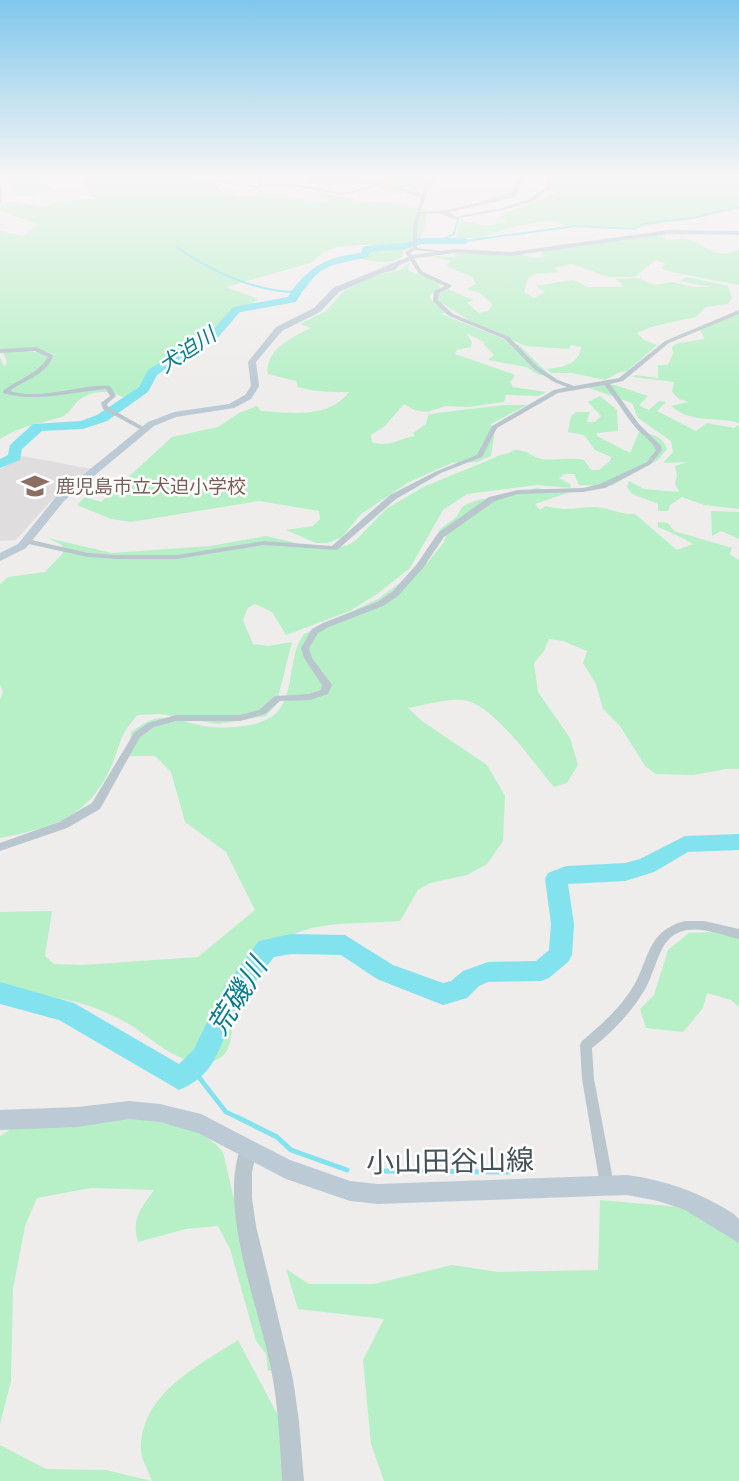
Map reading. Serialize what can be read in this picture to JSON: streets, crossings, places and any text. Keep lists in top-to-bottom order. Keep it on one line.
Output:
{"streets":{"main road":["小山田谷山線"]},"water":["犬迫川","荒磯川"],"places":{"school or university":["鹿児島市立犬迫小学校"]}}
